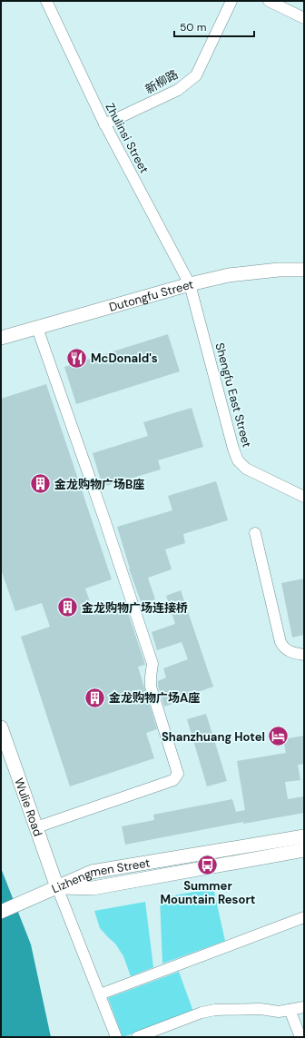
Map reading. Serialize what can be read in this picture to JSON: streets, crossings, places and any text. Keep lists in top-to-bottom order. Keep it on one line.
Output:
{"streets":{"main road":["Dutongfu Street","Wulie Road","Lizhengmen Street"],"street":["新柳路","Zhulinsi Street","Shengfu East Street"]},"crossings":[["新柳路","Zhulinsi Street"],["Zhulinsi Street","Dutongfu Street"],["Zhulinsi Street","Shengfu East Street"],["Dutongfu Street","Shengfu East Street"],["Wulie Road","Lizhengmen Street"]],"places":{"restaurant":["McDonald's"],"building":["金龙购物广场B座","金龙购物广场连接桥","金龙购物广场A座"],"hotel":["Shanzhuang Hotel"],"bus stop":["Summer Mountain Resort"]},"scale_bar":"50 m"}
